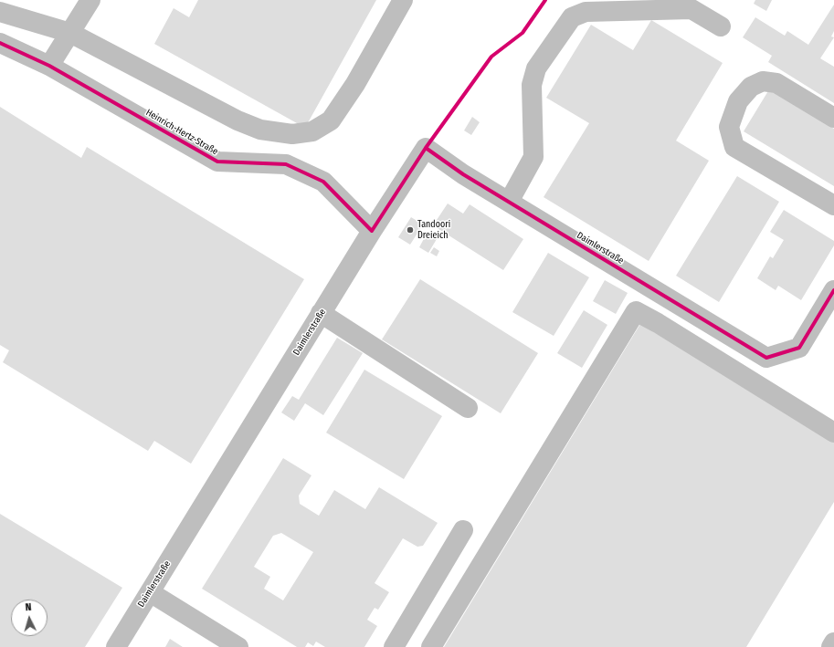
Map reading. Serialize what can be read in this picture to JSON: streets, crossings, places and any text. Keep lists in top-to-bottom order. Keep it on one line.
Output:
{"streets":{"street":["Heinrich-Hertz-Straße","Daimlerstraße"]},"crossings":[["Heinrich-Hertz-Straße","Daimlerstraße"]],"places":["Tandoori Dreieich"],"north":"top"}
